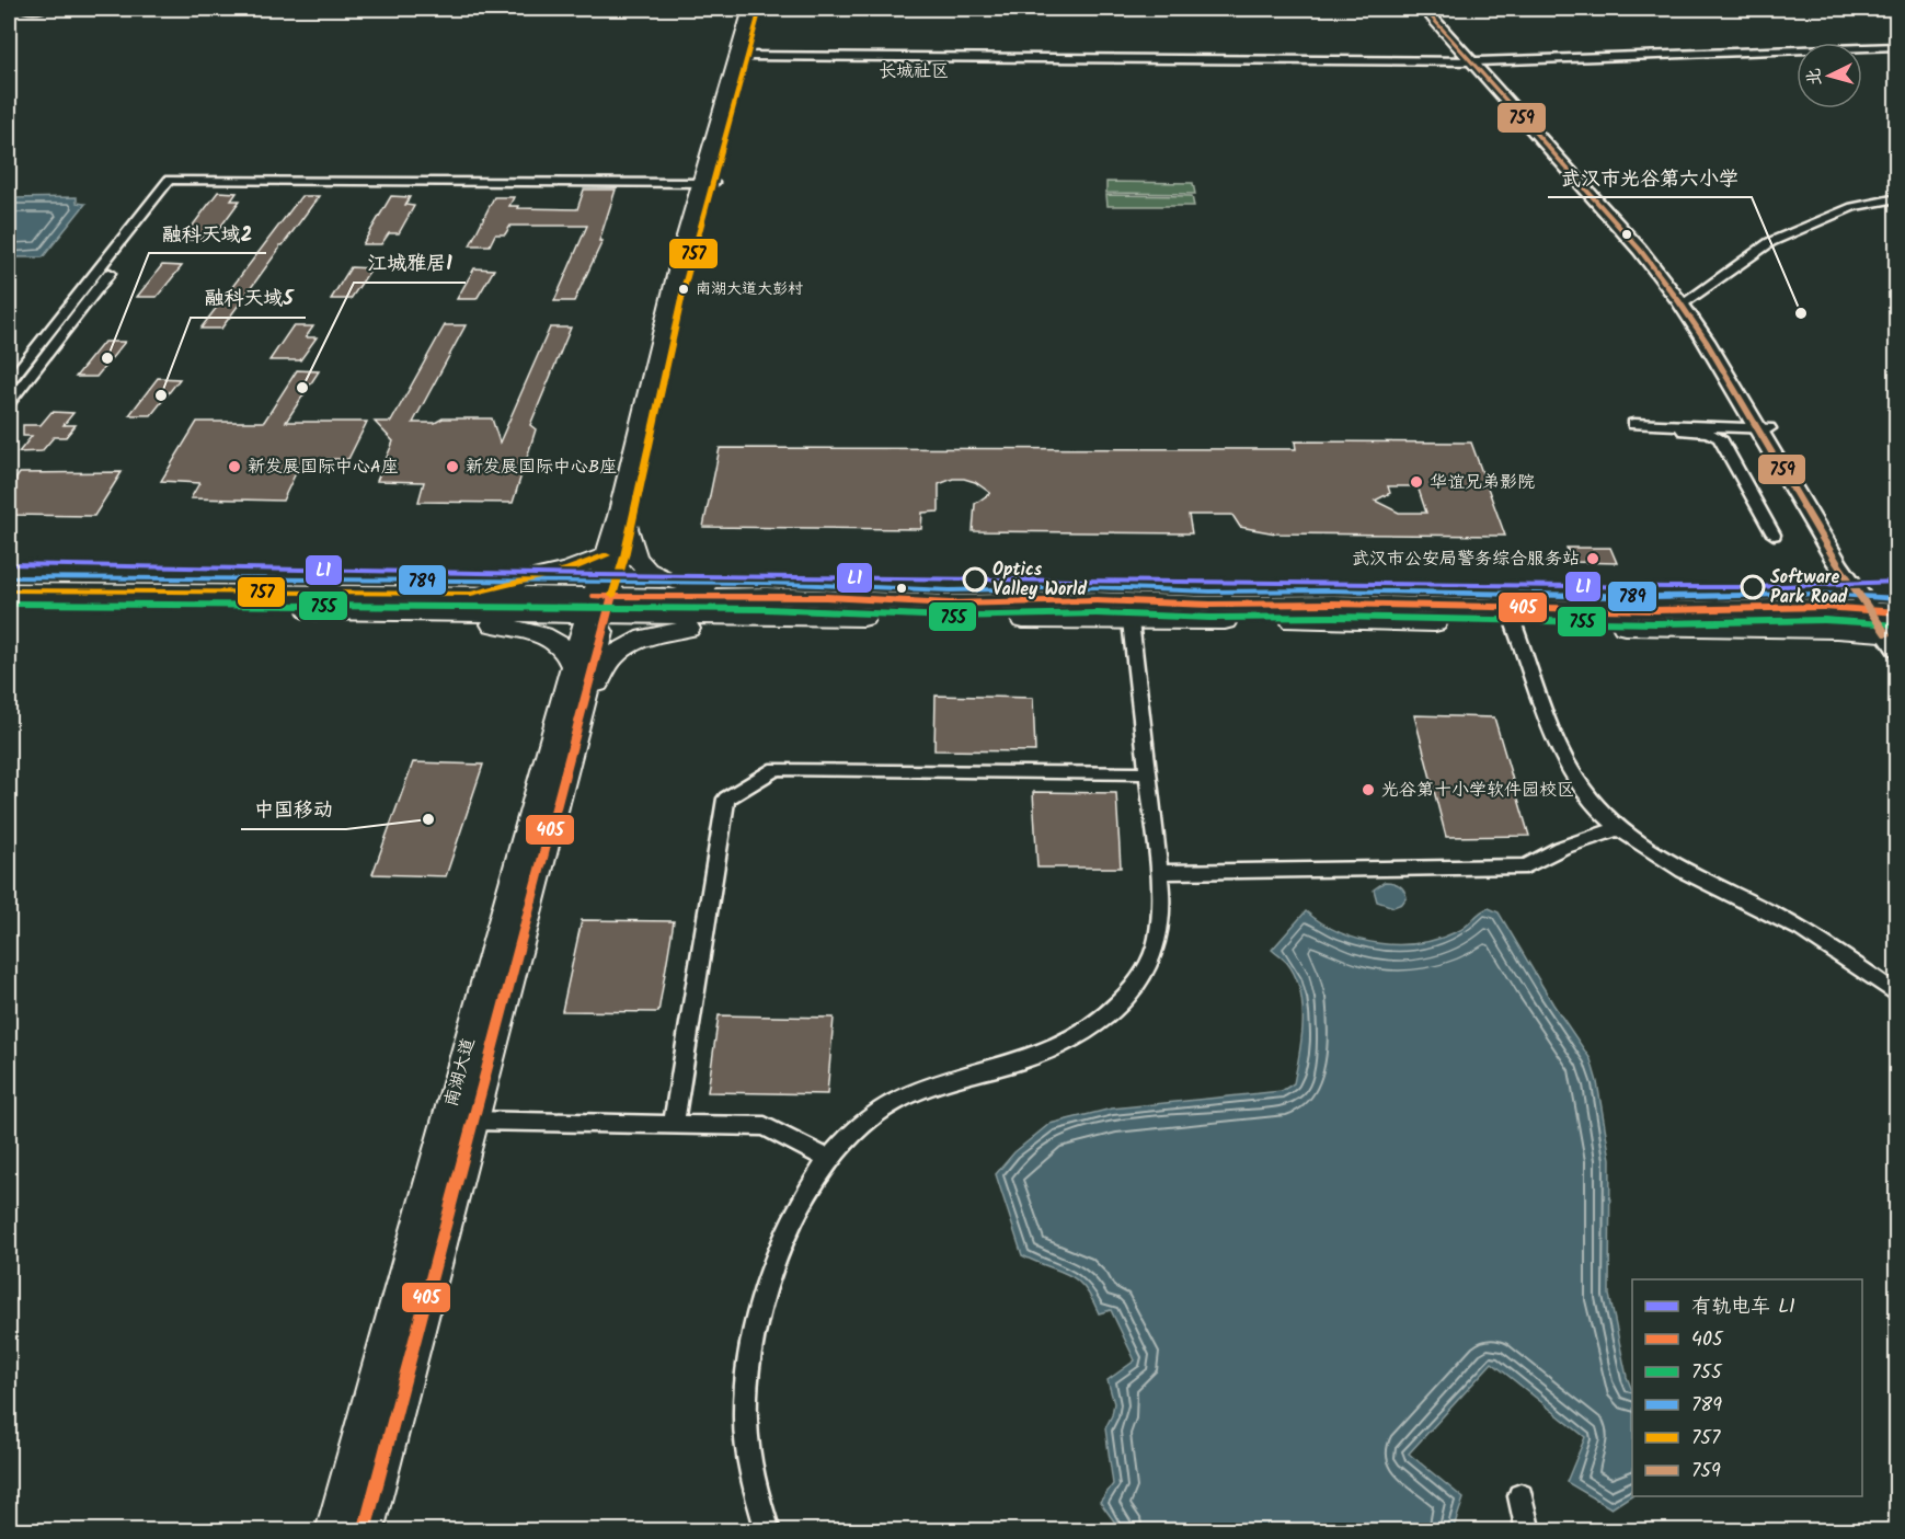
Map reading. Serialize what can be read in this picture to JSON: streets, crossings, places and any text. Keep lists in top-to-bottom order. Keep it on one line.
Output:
{"streets":{"main road":["南湖大道"]},"districts":["长城社区"],"places":["南湖大道大彭村","武汉市光谷第六小学","融科天域2","江城雅居1","融科天域5","新发展国际中心A座","新发展国际中心B座","华谊兄弟影院","武汉市公安局警务综合服务站","Optics Valley World","Software Park Road","光谷第十小学软件园校区","中国移动"],"lines":["transit line 757","transit line 759","tram line L1","transit line 789","transit line 405","transit line 755"],"legend":["有轨电车 L1","405","755","789","757","759"],"north":"left"}
